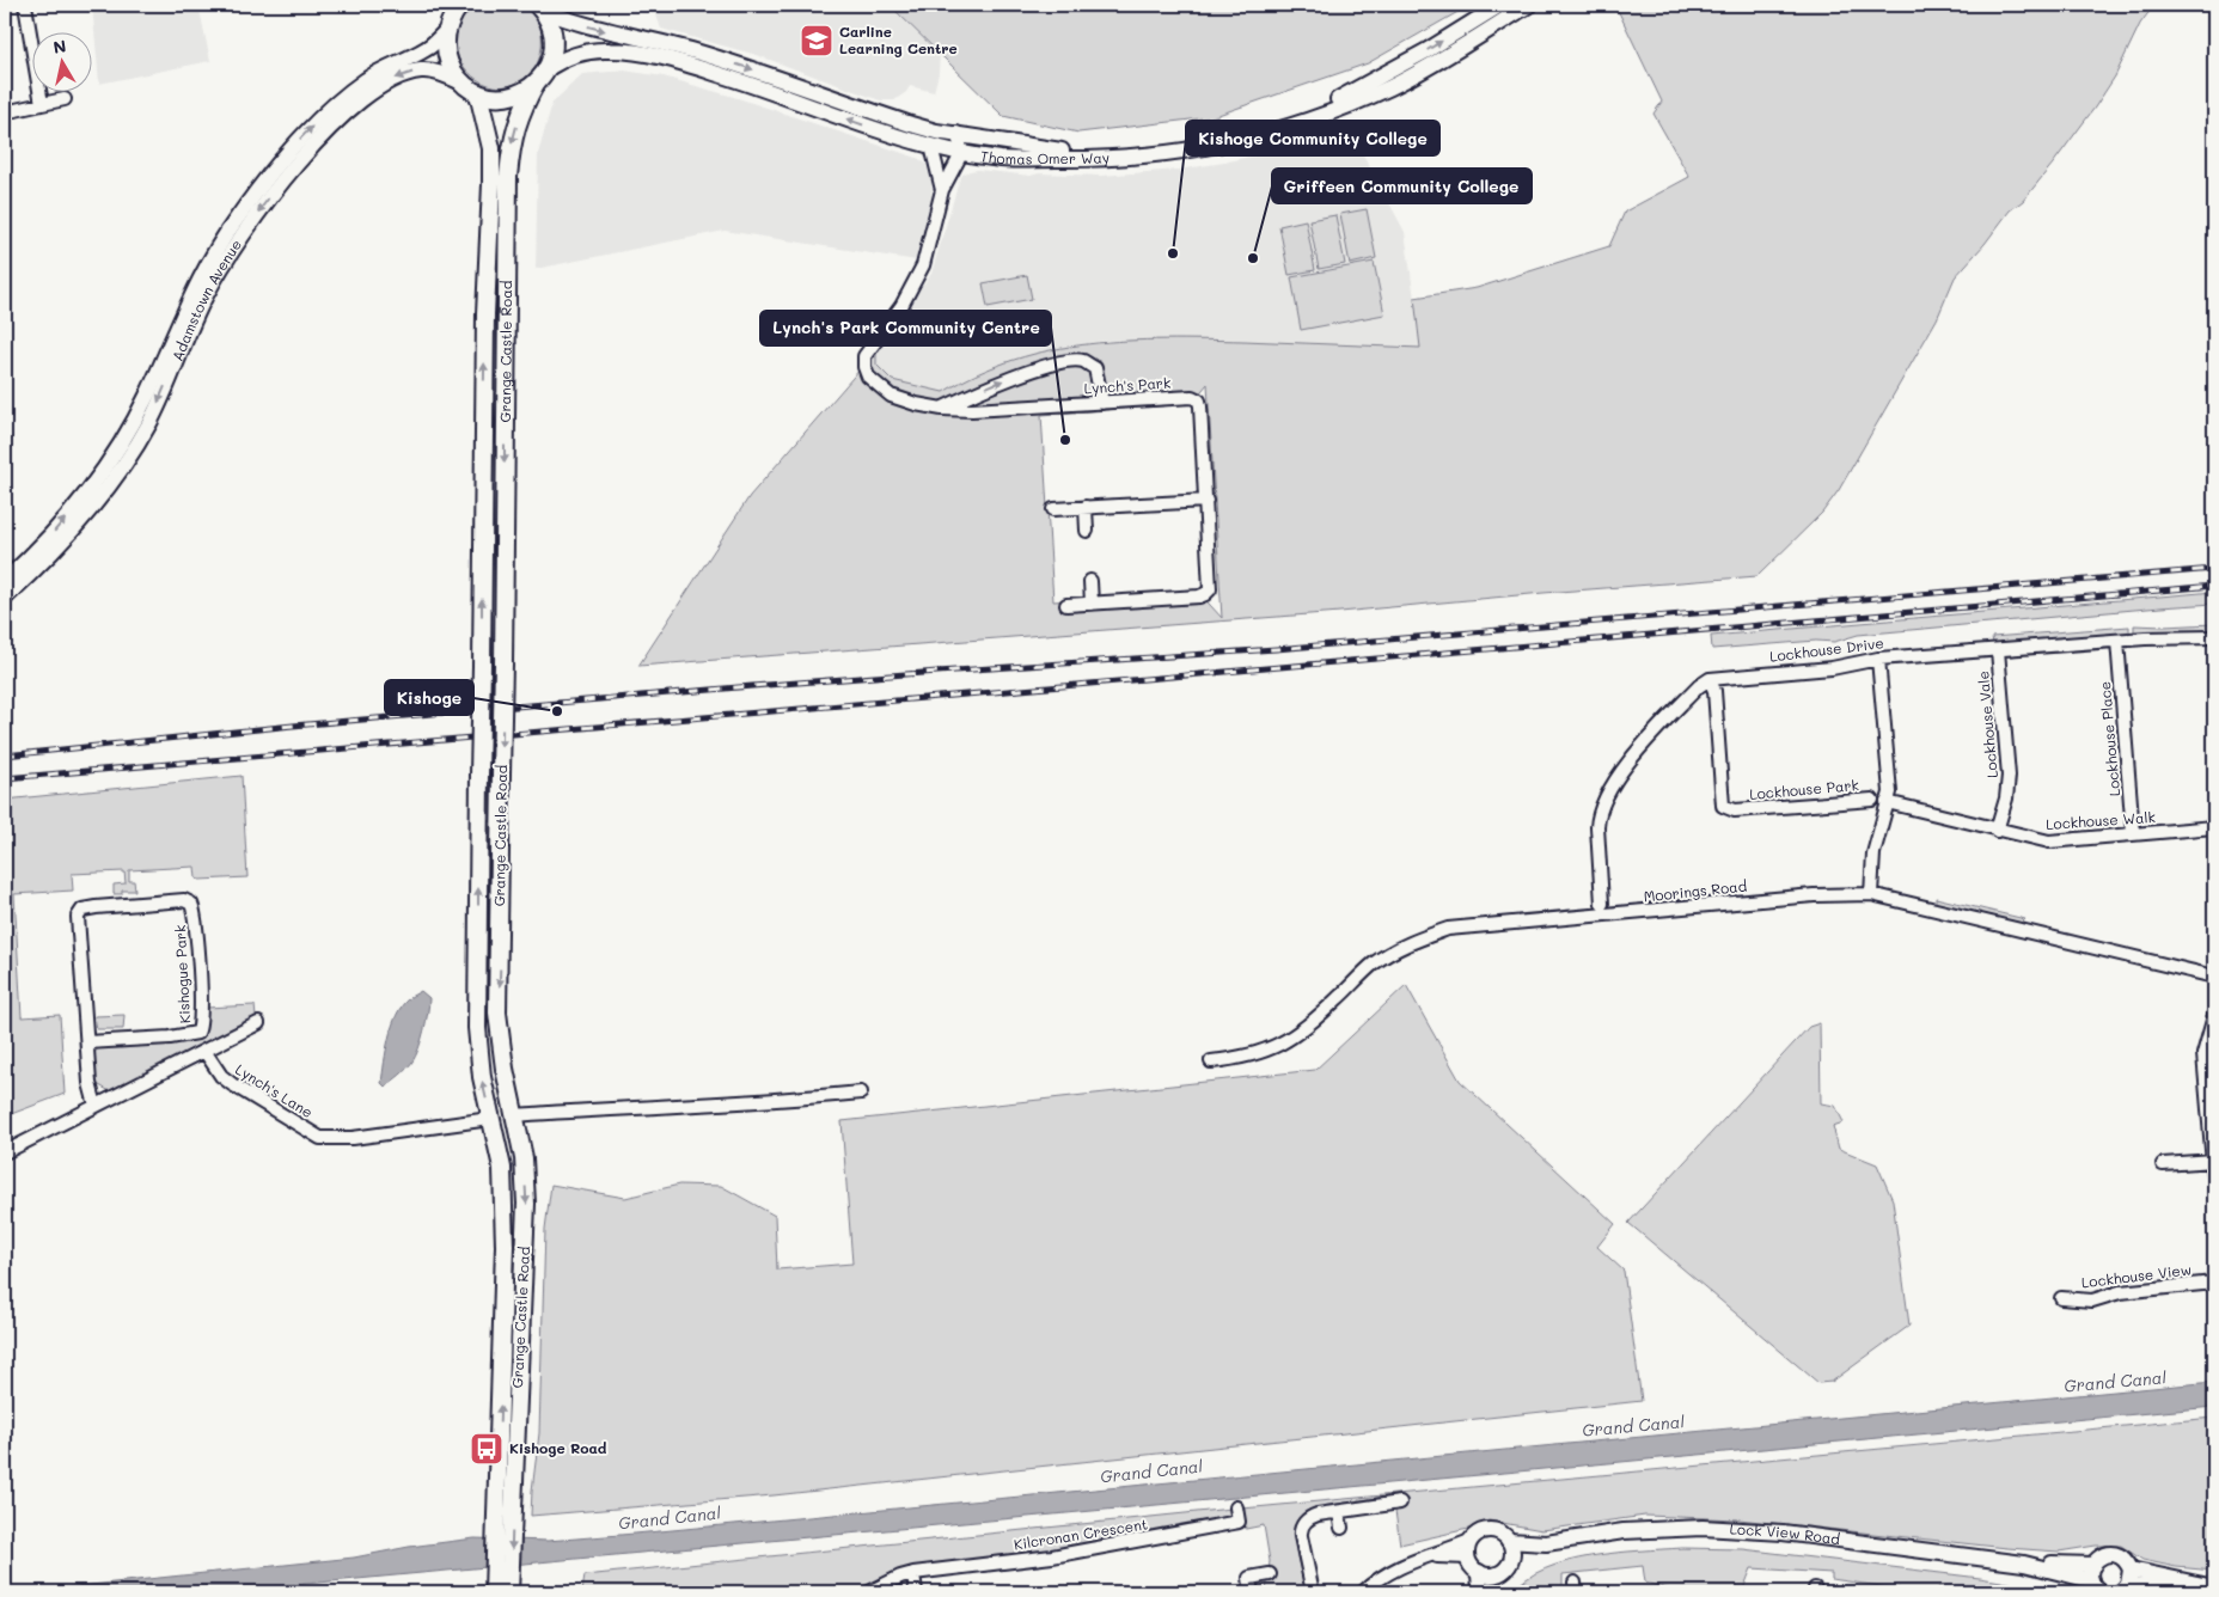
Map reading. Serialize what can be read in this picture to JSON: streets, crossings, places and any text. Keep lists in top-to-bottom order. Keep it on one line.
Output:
{"streets":{"main road":["Grange Castle Road"],"street":["Thomas Omer Way","Adamstown Avenue","Lynch's Park","Lockhouse Drive","Lockhouse Vale","Lockhouse Place","Lockhouse Park","Lockhouse Walk","Moorings Road","Kishogue Park","Lynch's Lane","Lockhouse View","Kilcronan Crescent","Lock View Road"]},"crossings":[["Thomas Omer Way","Grange Castle Road"],["Grange Castle Road","Lynch's Lane"],["Lockhouse Drive","Lockhouse Vale"],["Lockhouse Drive","Lockhouse Place"],["Lockhouse Drive","Lockhouse Park"],["Lockhouse Vale","Lockhouse Walk"],["Lockhouse Place","Lockhouse Walk"]],"water":["Grand Canal"],"places":{"school or university":["Carline Learning Centre"],"other":["Kishoge Community College","Griffeen Community College","Lynch's Park Community Centre","Kishoge"],"bus stop":["Kishoge Road"]},"north":"top"}
